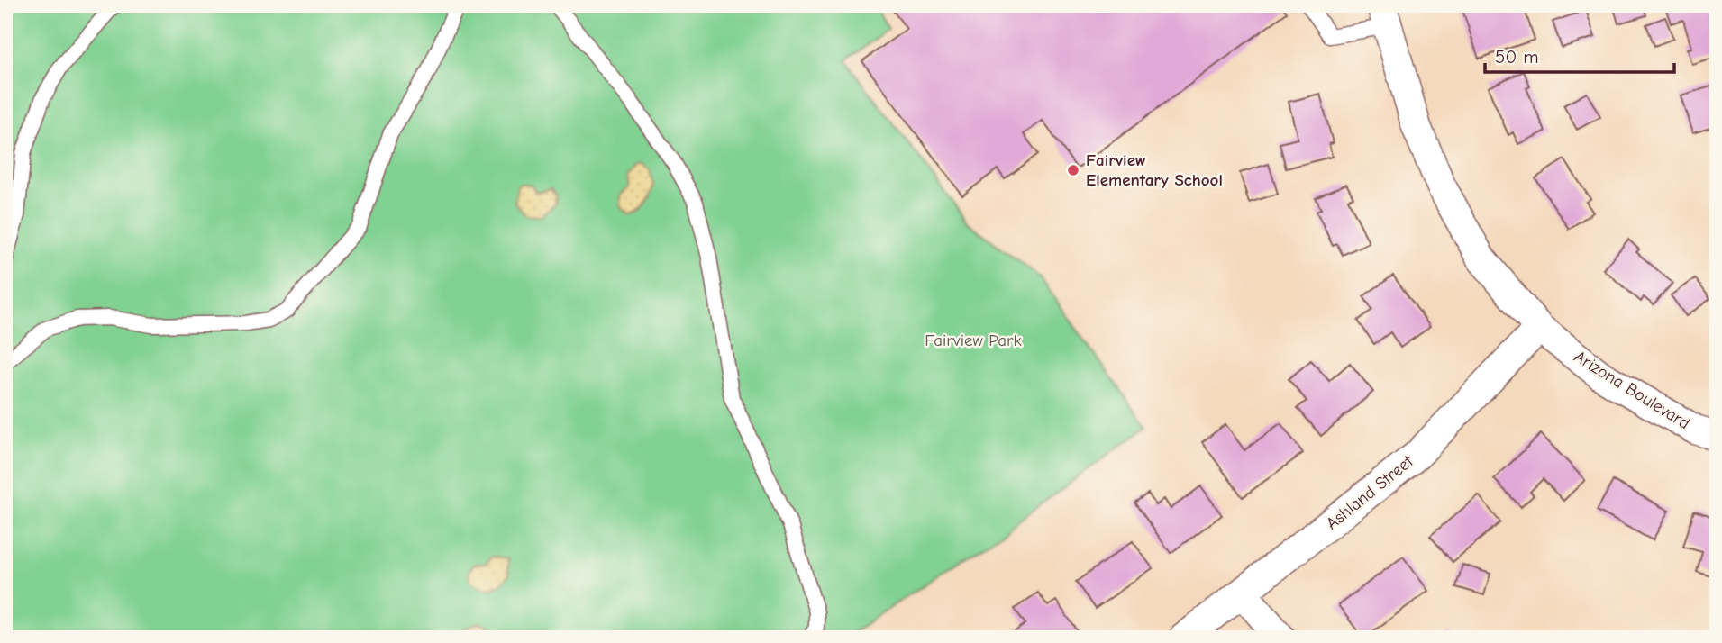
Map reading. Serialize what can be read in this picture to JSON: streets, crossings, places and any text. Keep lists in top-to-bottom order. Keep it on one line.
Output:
{"streets":{"street":["Arizona Boulevard","Ashland Street"]},"crossings":[["Arizona Boulevard","Ashland Street"]],"parks":["Fairview Park"],"places":["Fairview Elementary School"],"scale_bar":"50 m"}
